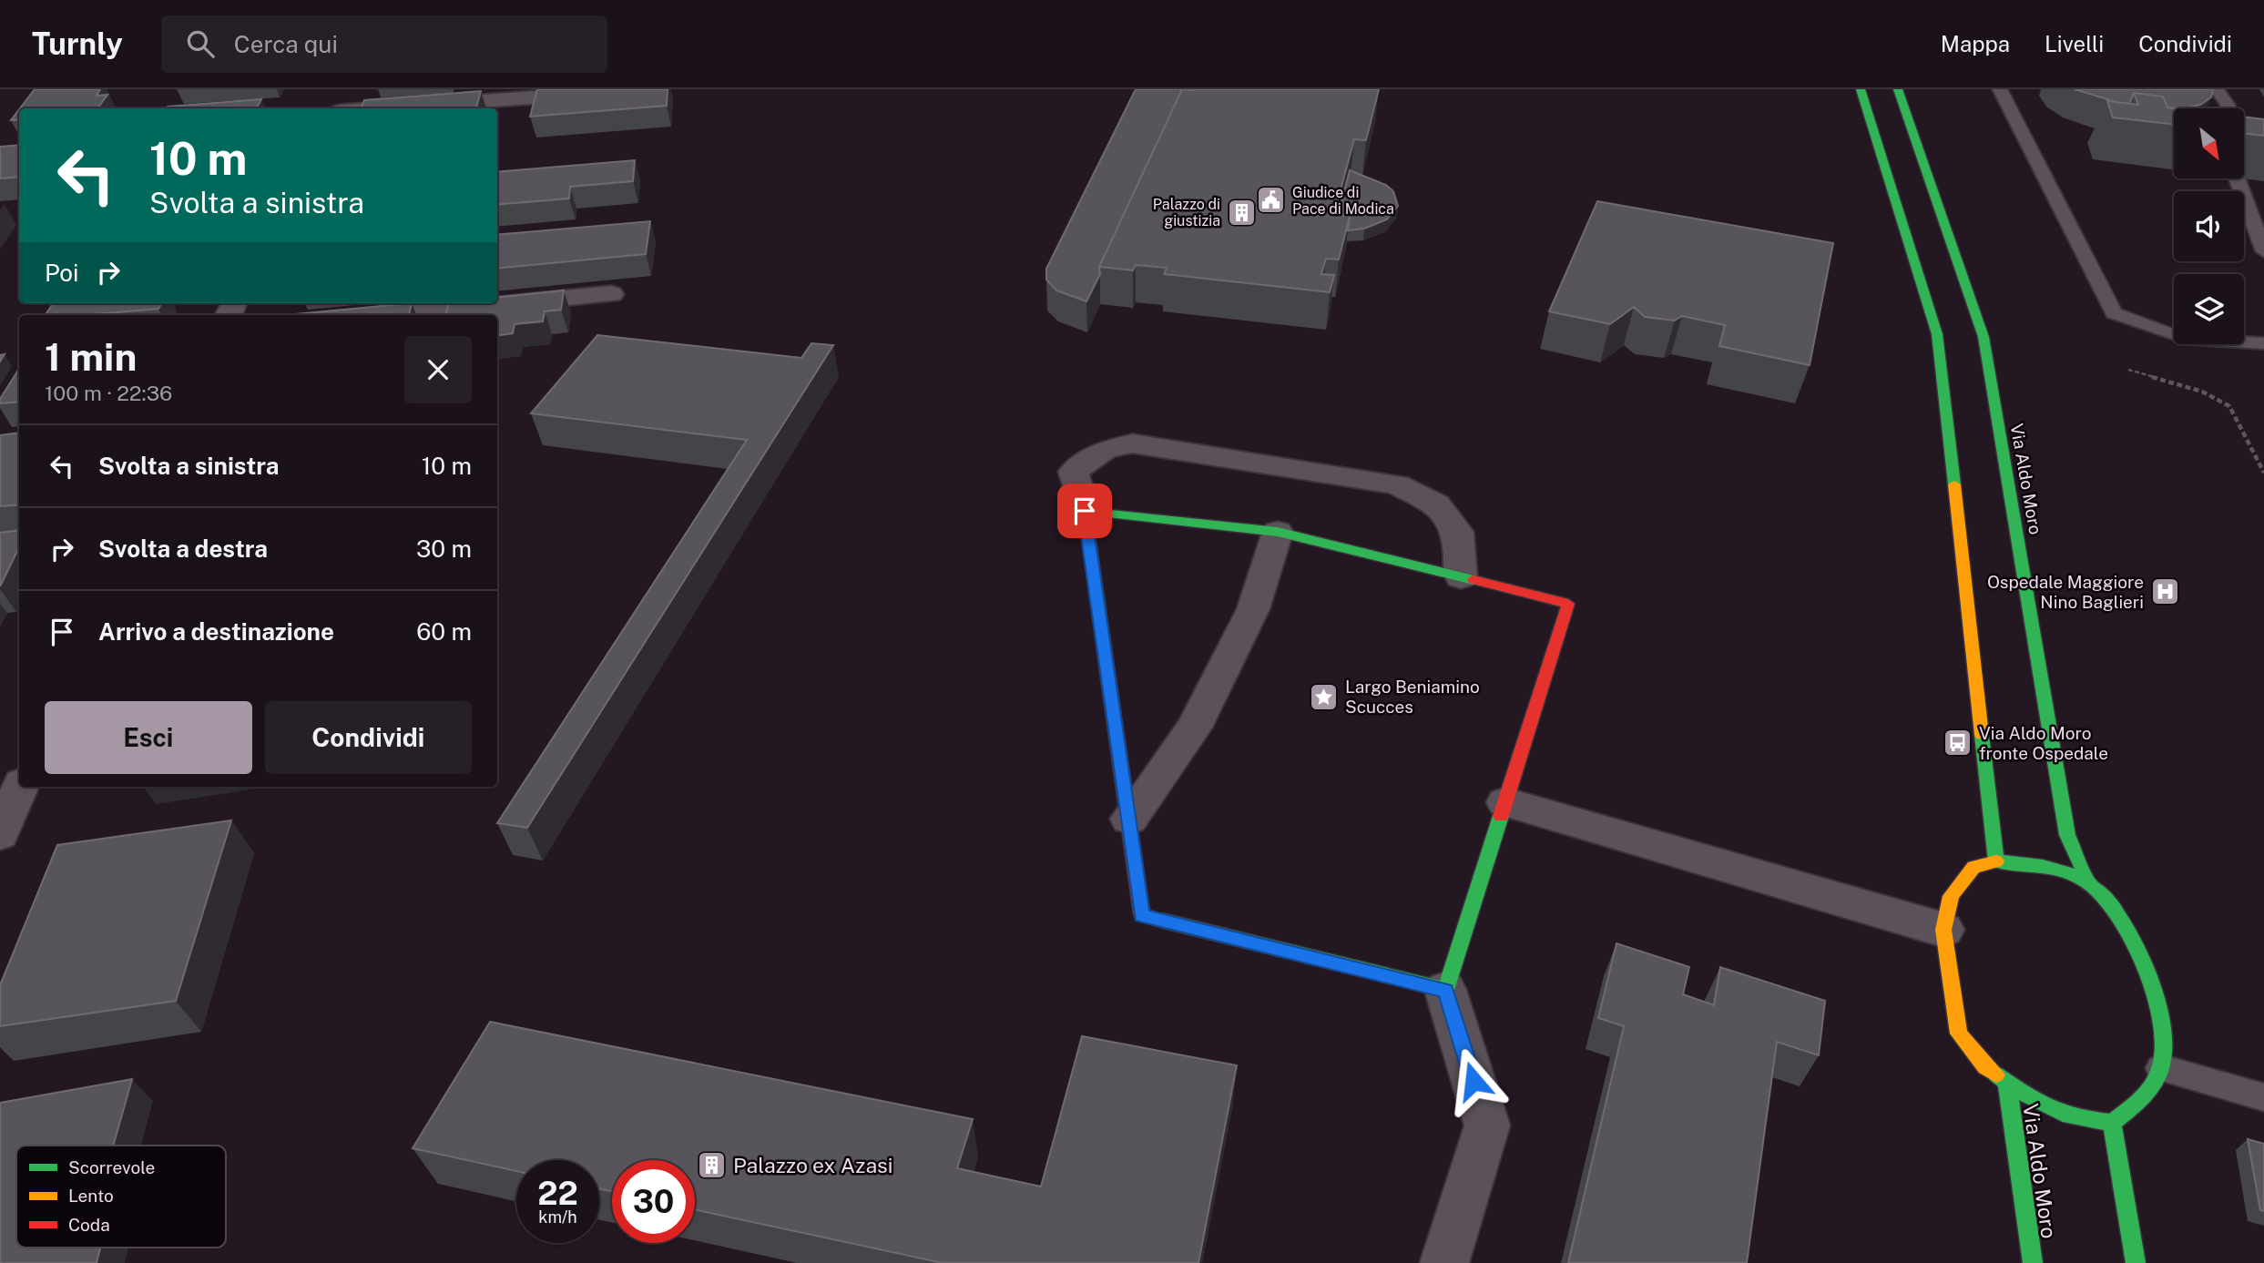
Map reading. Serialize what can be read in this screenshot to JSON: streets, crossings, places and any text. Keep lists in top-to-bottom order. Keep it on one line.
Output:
{"streets":{"street":["Via Aldo Moro"]},"places":{"public building":["Giudice di Pace di Modica"],"building":["Palazzo di giustizia","Palazzo ex Azasi"],"hospital":["Ospedale Maggiore Nino Baglieri"],"place":["Largo Beniamino Scucces"],"bus stop":["Via Aldo Moro fronte Ospedale"]},"legend":["Scorrevole","Lento","Coda"],"north":"bottom right","page":{"header":"Turnly","search":"Cerca qui","nav":["Mappa","Livelli","Condividi"],"turn":["10 m","Svolta a sinistra"],"then":"Poi","heading":["1 min","100 m · 22:36"],"list":[{"name":"Svolta a sinistra","value":"10 m"},{"name":"Svolta a destra","value":"30 m"},{"name":"Arrivo a destinazione","value":"60 m"}],"buttons":["Esci","Condividi"],"speed":"22 km/h","limit":"30"}}
